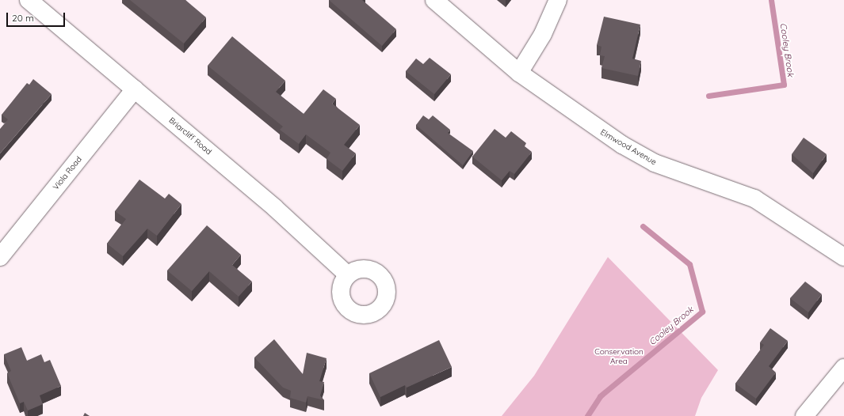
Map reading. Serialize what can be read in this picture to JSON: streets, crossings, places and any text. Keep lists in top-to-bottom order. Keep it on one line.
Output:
{"streets":{"street":["Briarcliff Road","Elmwood Avenue","Viola Road"]},"crossings":[["Briarcliff Road","Viola Road"]],"water":["Cooley Brook"],"parks":["Conservation Area"],"scale_bar":"20 m"}
